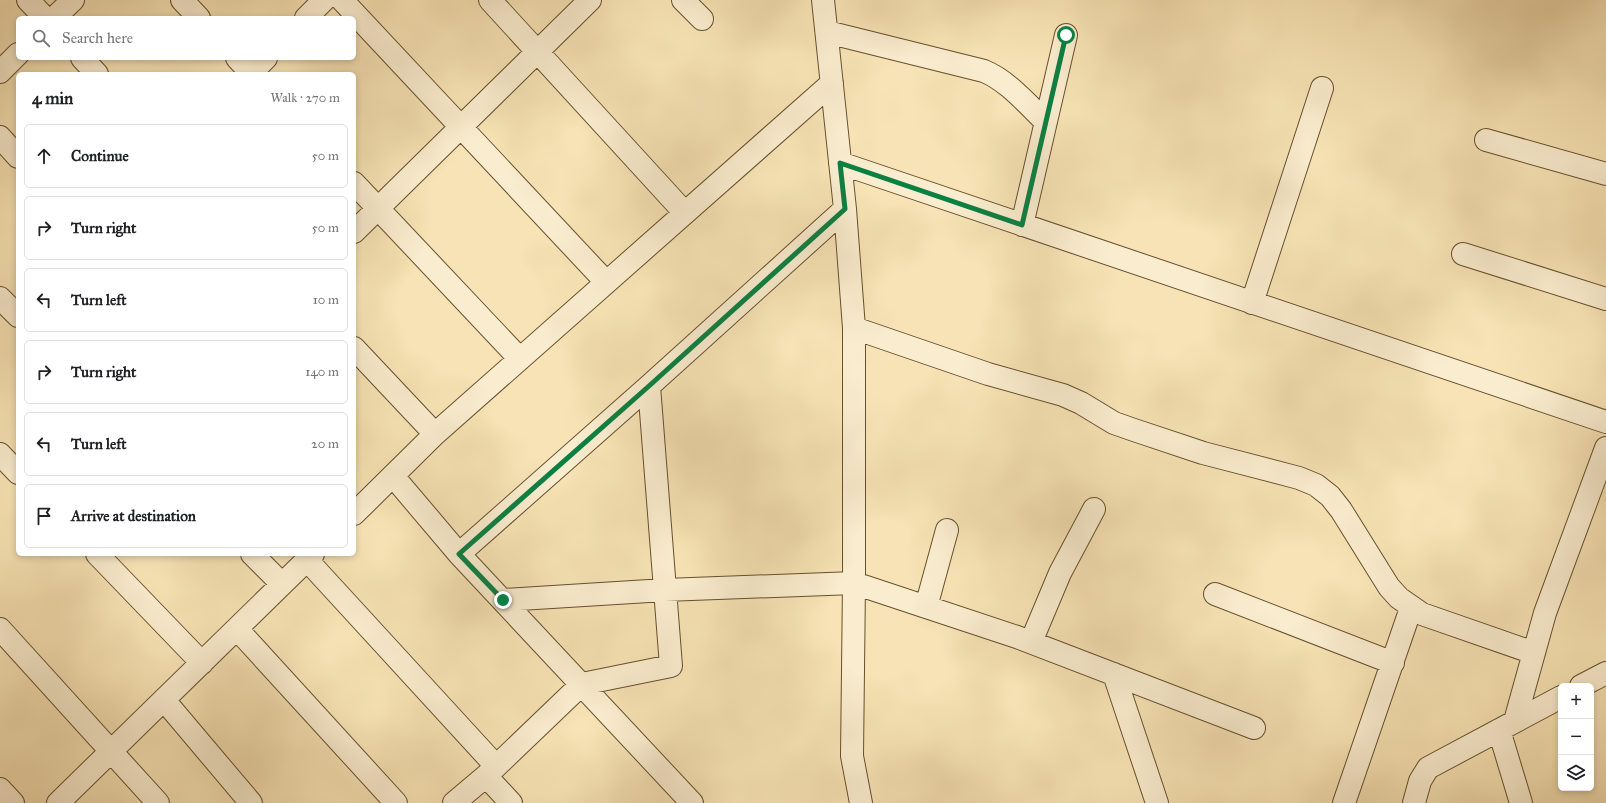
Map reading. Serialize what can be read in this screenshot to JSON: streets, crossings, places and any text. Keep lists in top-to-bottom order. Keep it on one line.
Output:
{"page":{"search":"Search here","heading":["4 min","Walk · 270 m"],"list":[["Continue","50 m"],["Turn right","50 m"],["Turn left","10 m"],["Turn right","140 m"],["Turn left","20 m"],"Arrive at destination"],"map_buttons":["+","−"]}}
